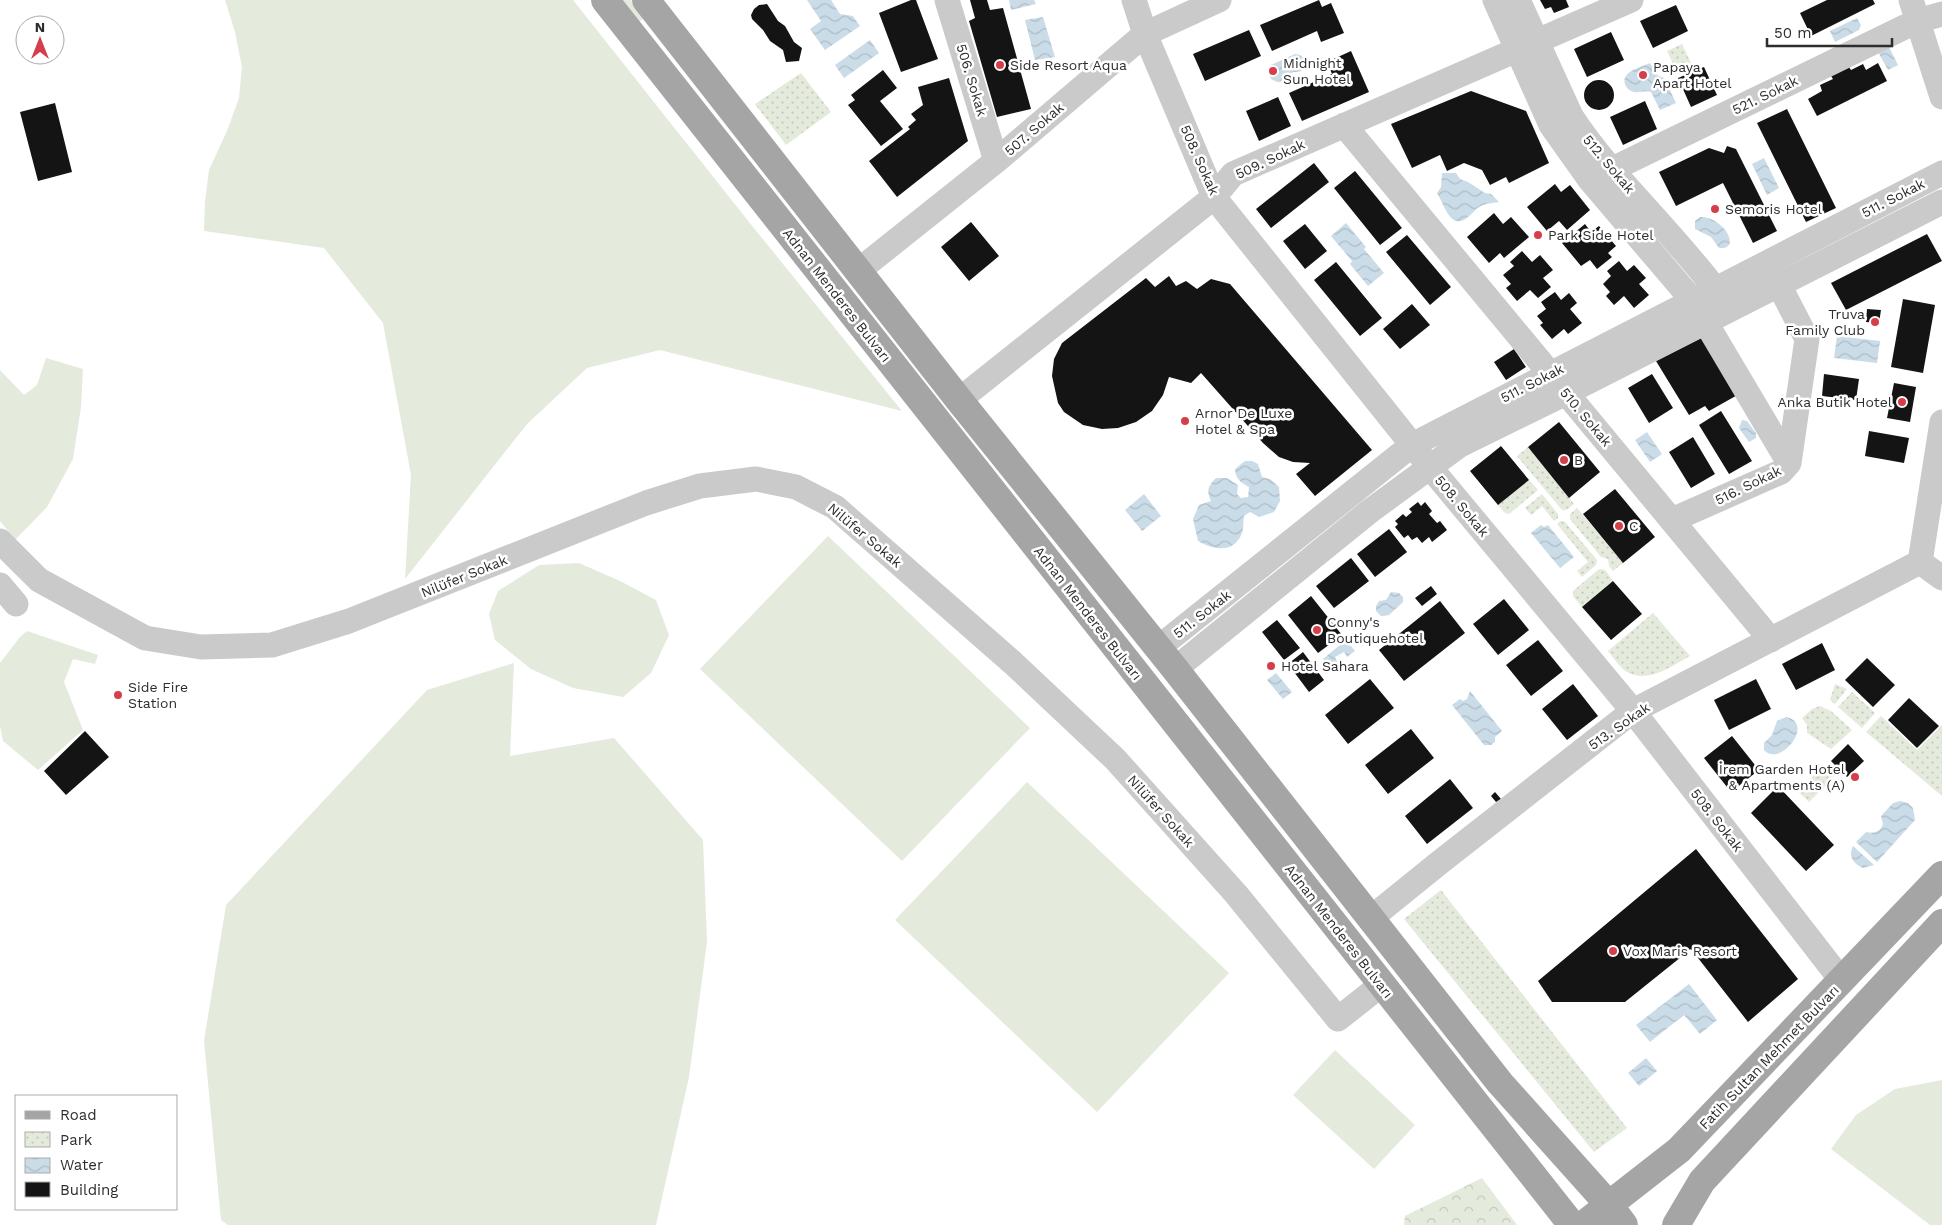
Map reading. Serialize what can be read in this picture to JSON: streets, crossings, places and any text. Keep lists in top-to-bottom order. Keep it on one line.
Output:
{"streets":{"main road":["Adnan Menderes Bulvarı","Fatih Sultan Mehmet Bulvarı"],"street":["506. Sokak","521. Sokak","507. Sokak","509. Sokak","508. Sokak","512. Sokak","511. Sokak","510. Sokak","516. Sokak","Nilüfer Sokak","513. Sokak"]},"crossings":[["506. Sokak","507. Sokak"],["521. Sokak","512. Sokak"],["507. Sokak","508. Sokak"],["509. Sokak","508. Sokak"],["509. Sokak","512. Sokak"],["509. Sokak","510. Sokak"],["508. Sokak","511. Sokak"],["508. Sokak","513. Sokak"],["508. Sokak","Fatih Sultan Mehmet Bulvarı"],["512. Sokak","511. Sokak"],["512. Sokak","516. Sokak"],["511. Sokak","510. Sokak"],["511. Sokak","516. Sokak"],["Adnan Menderes Bulvarı","Nilüfer Sokak"],["510. Sokak","516. Sokak"],["510. Sokak","513. Sokak"]],"places":["Side Resort Aqua","Midnight Sun Hotel","Papaya Apart Hotel","Semoris Hotel","Park Side Hotel","Truva Family Club","Anka Butik Hotel","Arnor De Luxe Hotel & Spa","B","C","Conny's Boutiquehotel","Hotel Sahara","Side Fire Station","İrem Garden Hotel & Apartments (A)","Vox Maris Resort"],"legend":["Road","Park","Water","Building"],"scale_bar":"50 m","north":"top"}
